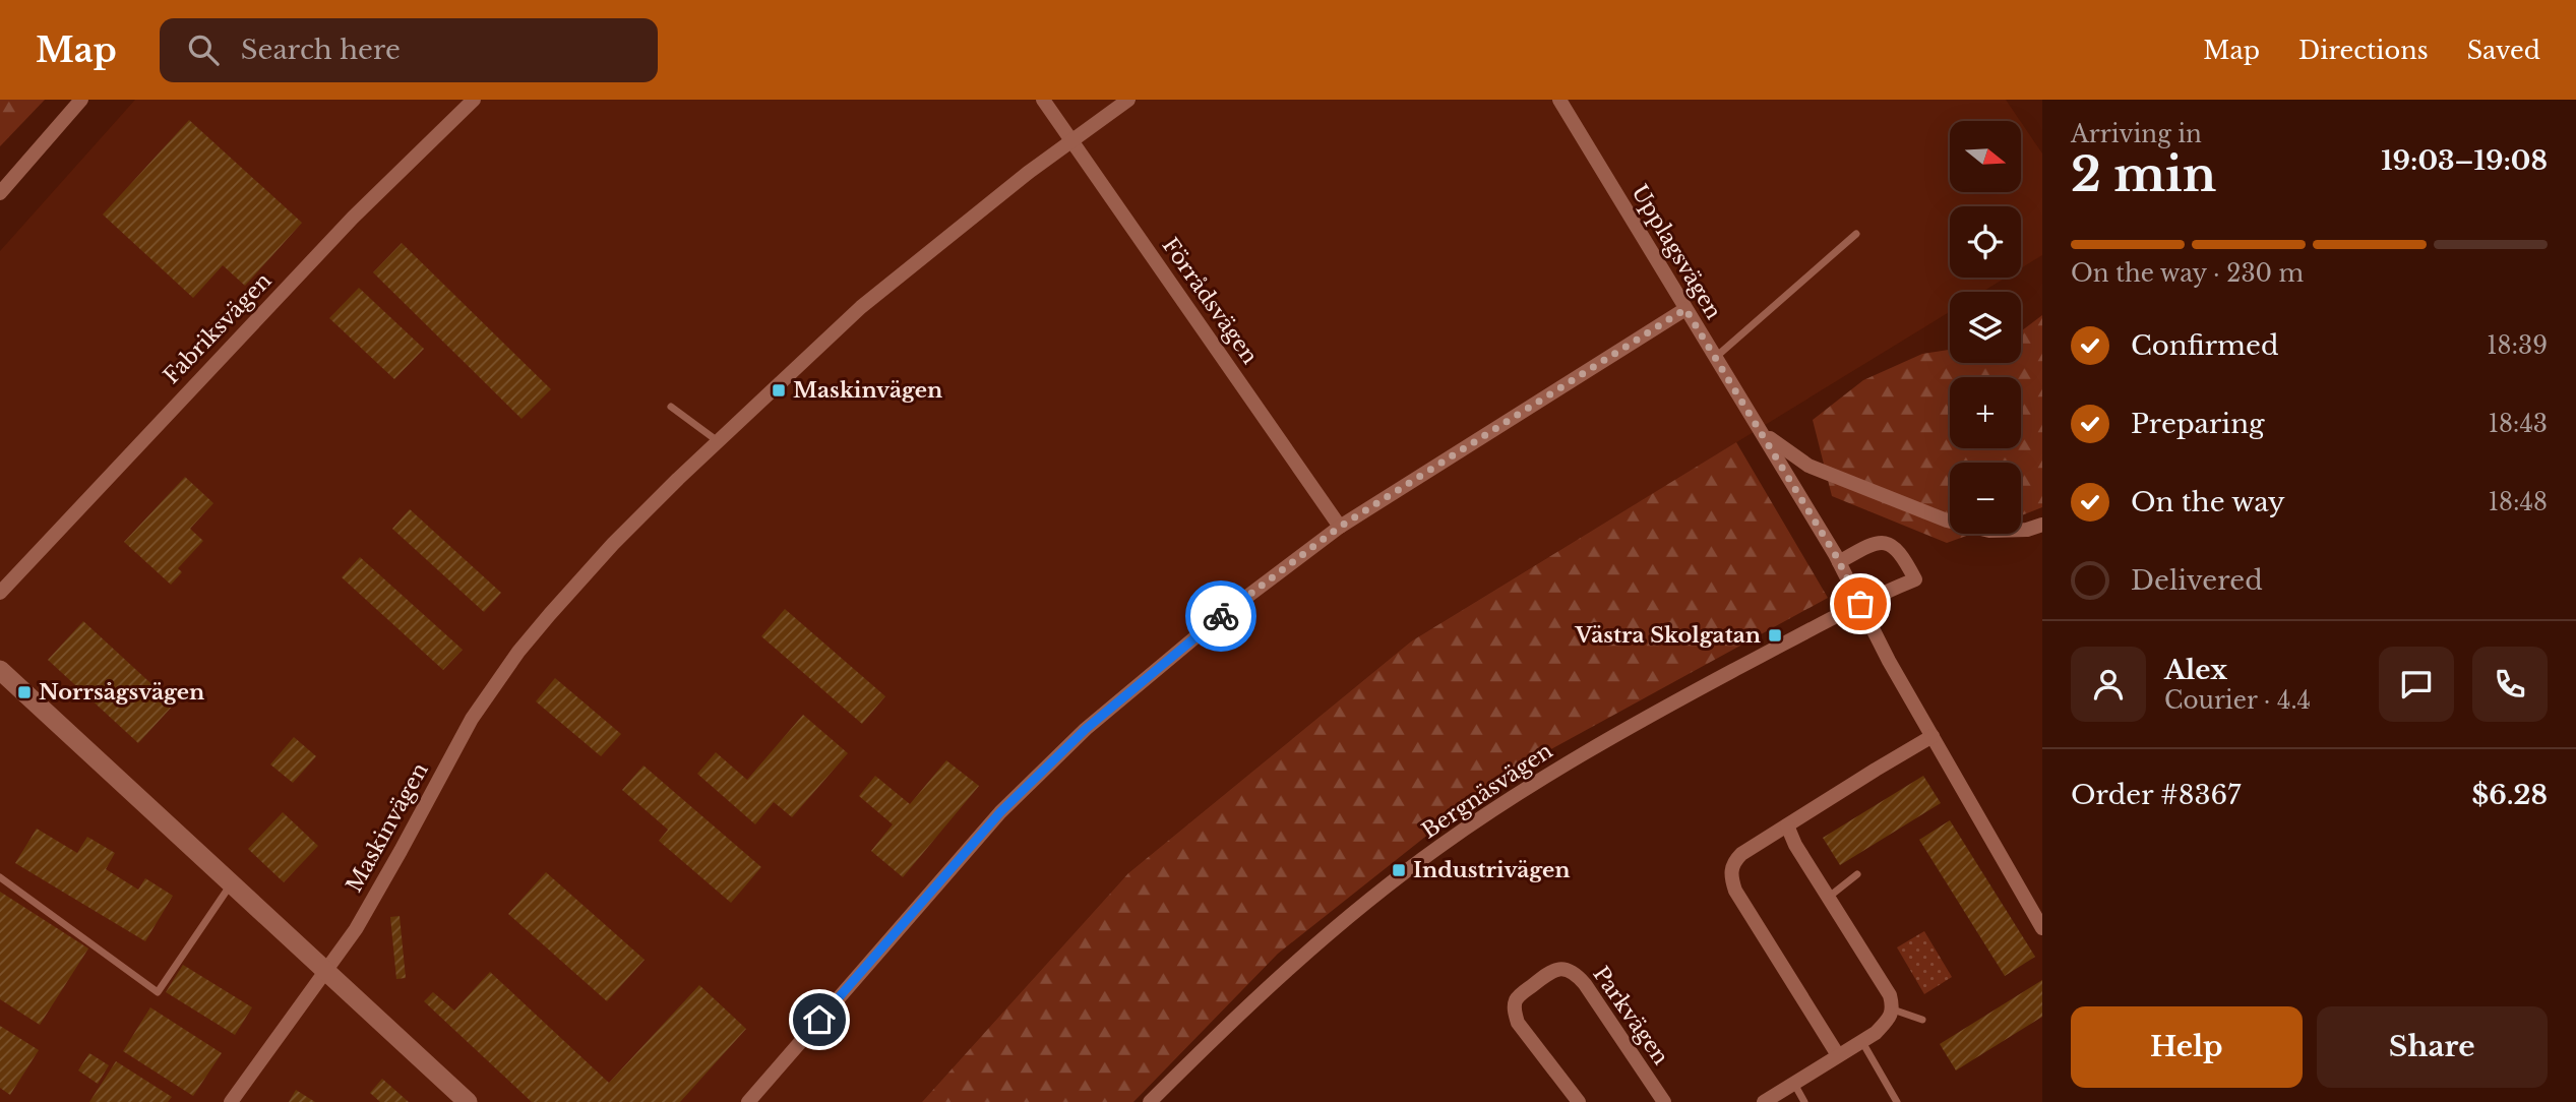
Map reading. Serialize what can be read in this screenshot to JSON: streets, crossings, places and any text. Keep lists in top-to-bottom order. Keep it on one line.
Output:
{"streets":{"street":["Upplagsvägen","Förrådsvägen","Fabriksvägen","Bergnäsvägen","Maskinvägen","Parkvägen"]},"crossings":[["Upplagsvägen","Bergnäsvägen"],["Förrådsvägen","Maskinvägen"]],"places":{"transit":["Maskinvägen","Västra Skolgatan","Norrsågsvägen","Industrivägen"]},"north":"right","page":{"header":"Map","search":"Search here","nav":["Map","Directions","Saved"],"heading":["2 min","Arriving in","19:03–19:08"],"panel":["Alex","Courier · 4.4","Order #8367","$6.28"],"map_buttons":["+","−"],"bar":"On the way · 230 m","list":[["Confirmed","18:39"],["Preparing","18:43"],["On the way","18:48"],"Delivered"],"buttons":["Help","Share"]}}
